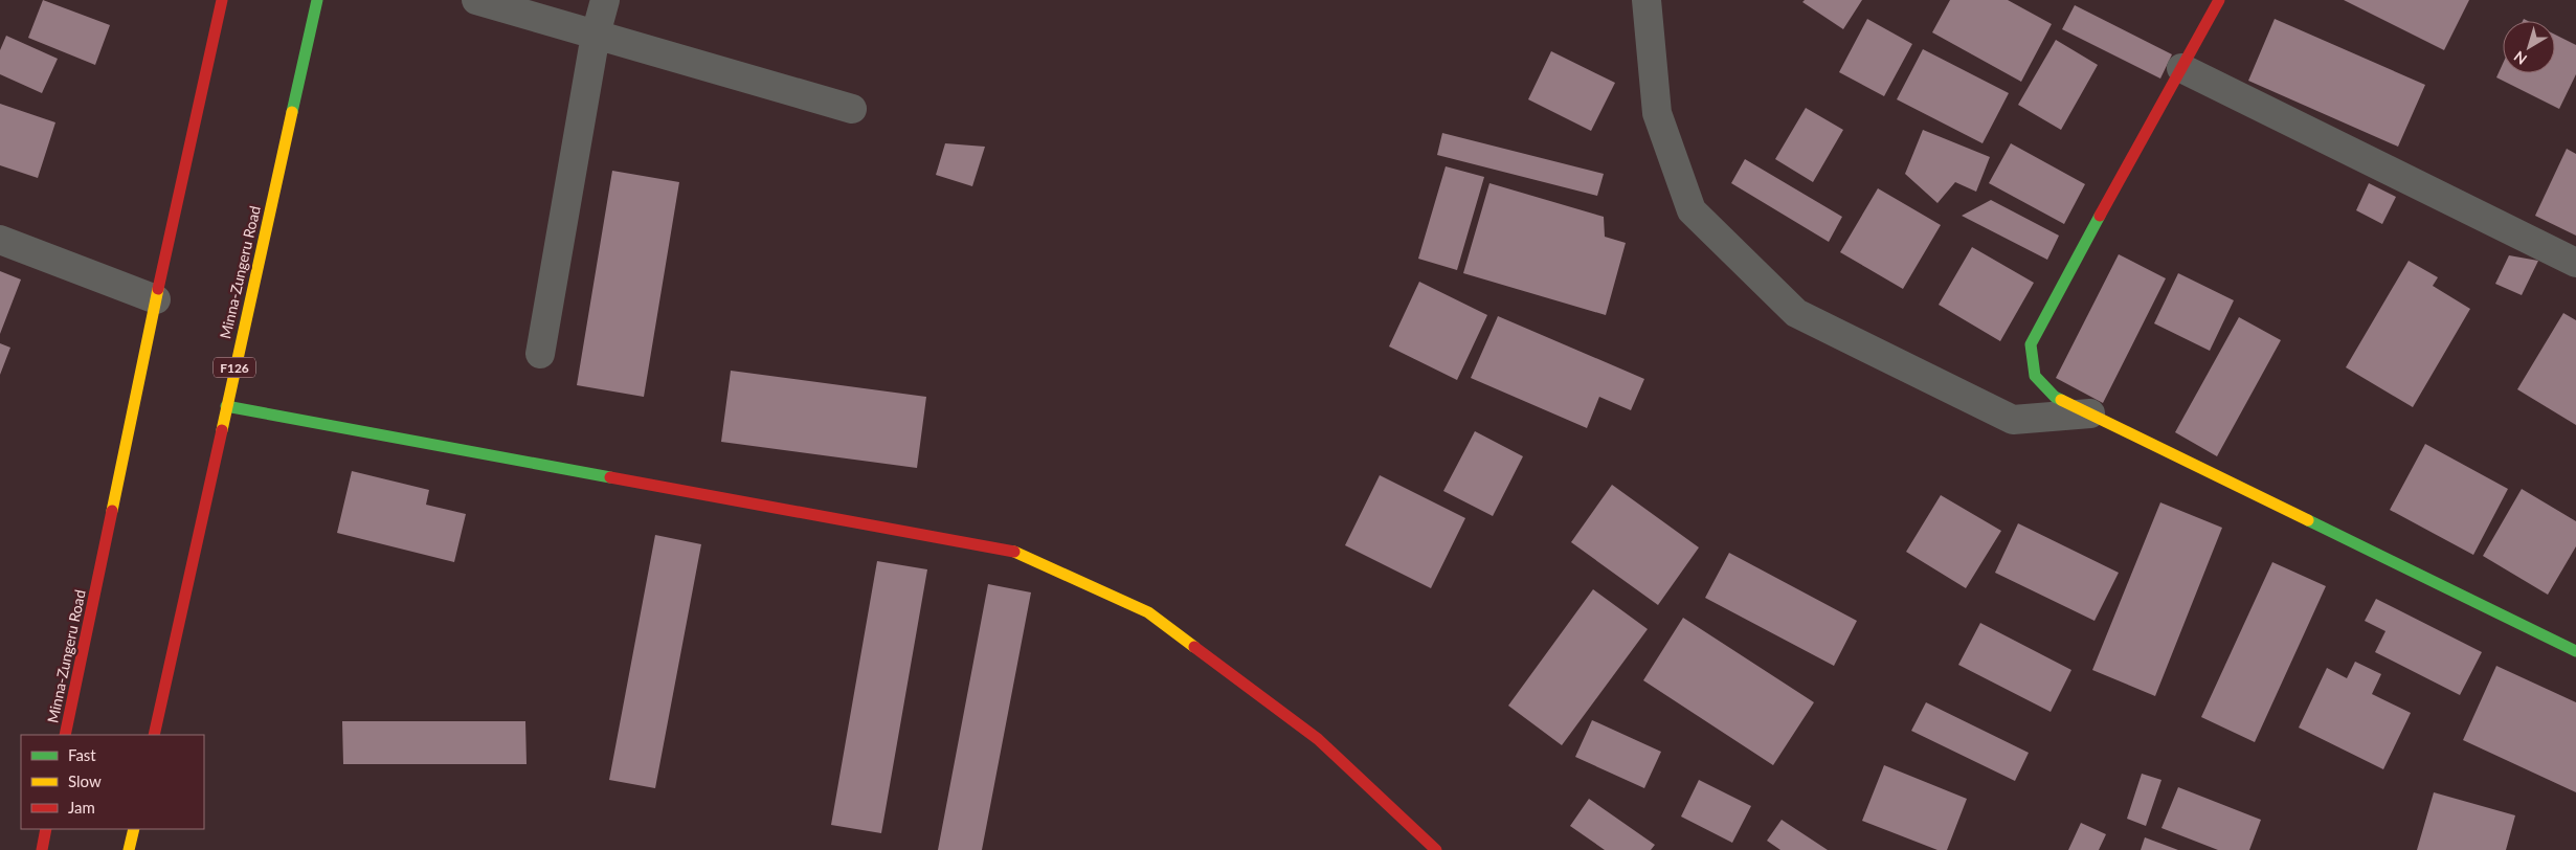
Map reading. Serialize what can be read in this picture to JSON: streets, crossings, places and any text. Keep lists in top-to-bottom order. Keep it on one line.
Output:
{"streets":{"street":["Minna-Zungeru Road","F126"]},"legend":["Fast","Slow","Jam"],"north":"bottom left"}
